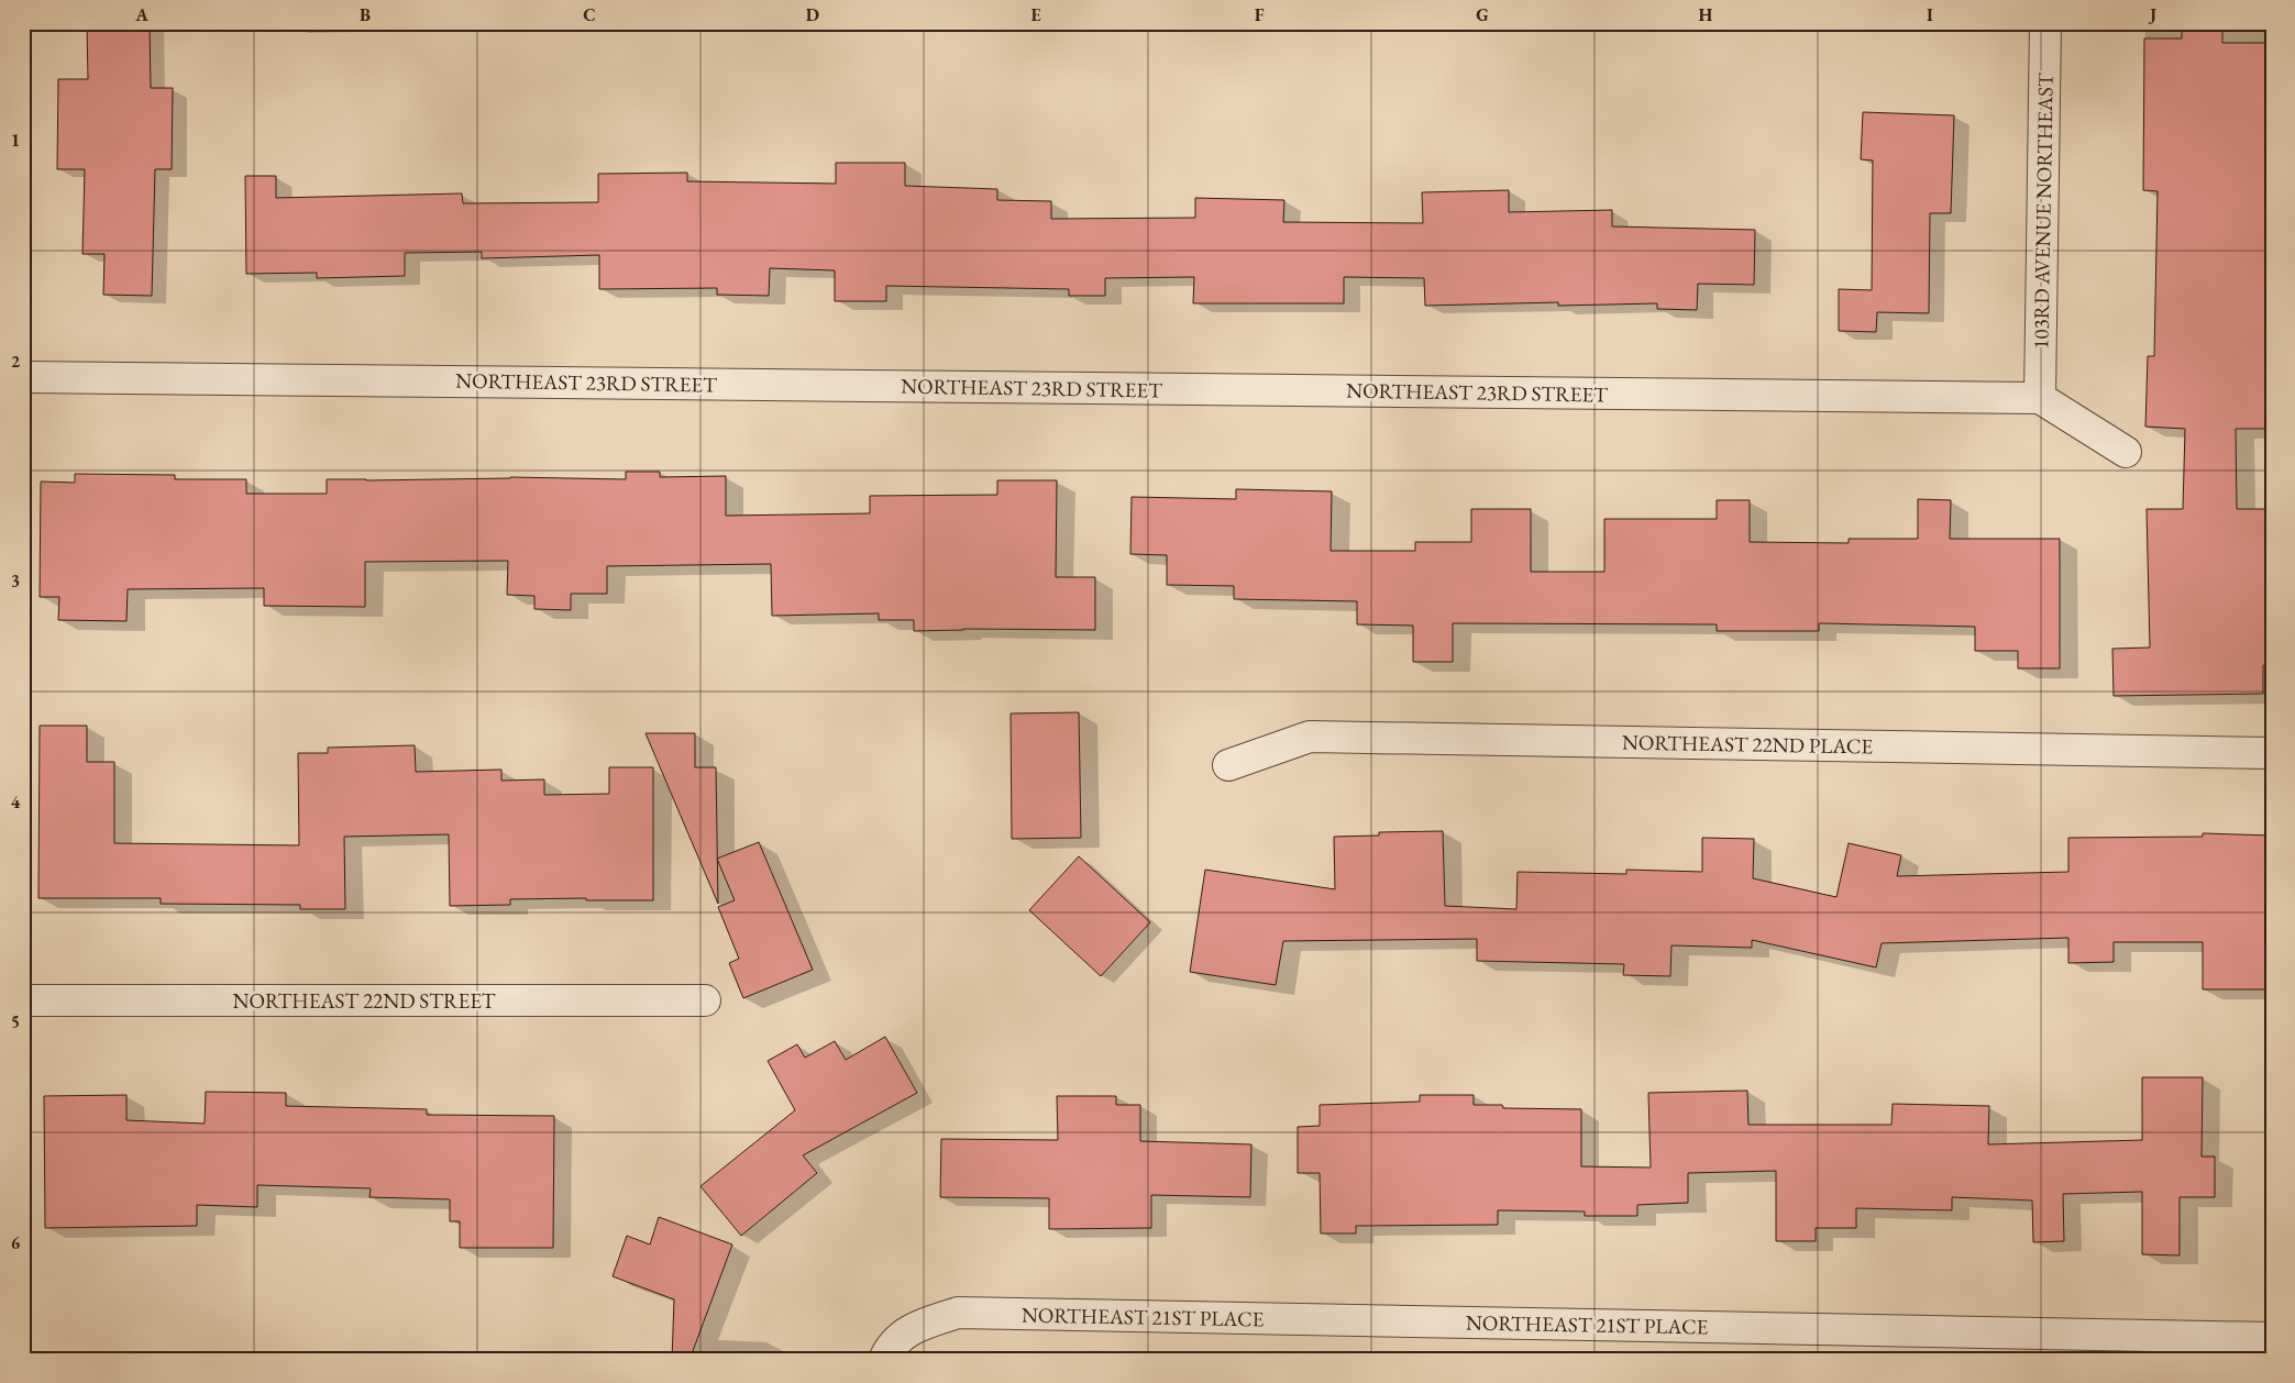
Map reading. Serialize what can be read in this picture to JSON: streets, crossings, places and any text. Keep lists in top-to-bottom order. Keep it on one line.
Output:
{"streets":{"street":["103RD AVENUE NORTHEAST","NORTHEAST 23RD STREET","NORTHEAST 22ND PLACE","NORTHEAST 22ND STREET","NORTHEAST 21ST PLACE"]},"crossings":[["103RD AVENUE NORTHEAST","NORTHEAST 23RD STREET"]],"grid":{"columns":["A","B","C","D","E","F","G","H","I","J"],"rows":["1","2","3","4","5","6"]}}
